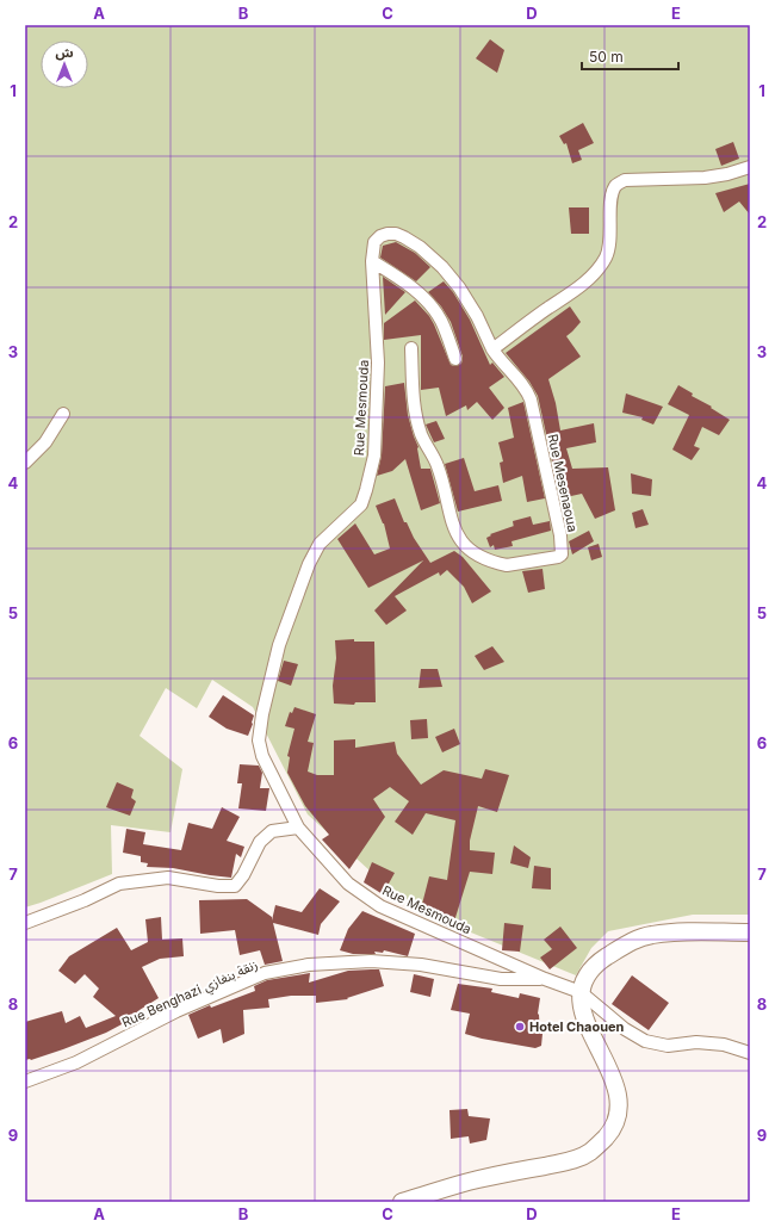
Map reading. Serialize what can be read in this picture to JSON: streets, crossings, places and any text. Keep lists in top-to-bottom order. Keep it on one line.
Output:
{"streets":{"street":["Rue Mesmouda","Rue Mesenaoua","Rue Benghazi زنقة بنغازي"]},"crossings":[["Rue Mesmouda","Rue Mesenaoua"],["Rue Mesmouda","Rue Benghazi زنقة بنغازي"]],"places":["Hotel Chaouen"],"scale_bar":"50 m","north":"top","grid":{"columns":["A","B","C","D","E"],"rows":["1","2","3","4","5","6","7","8","9"]}}
